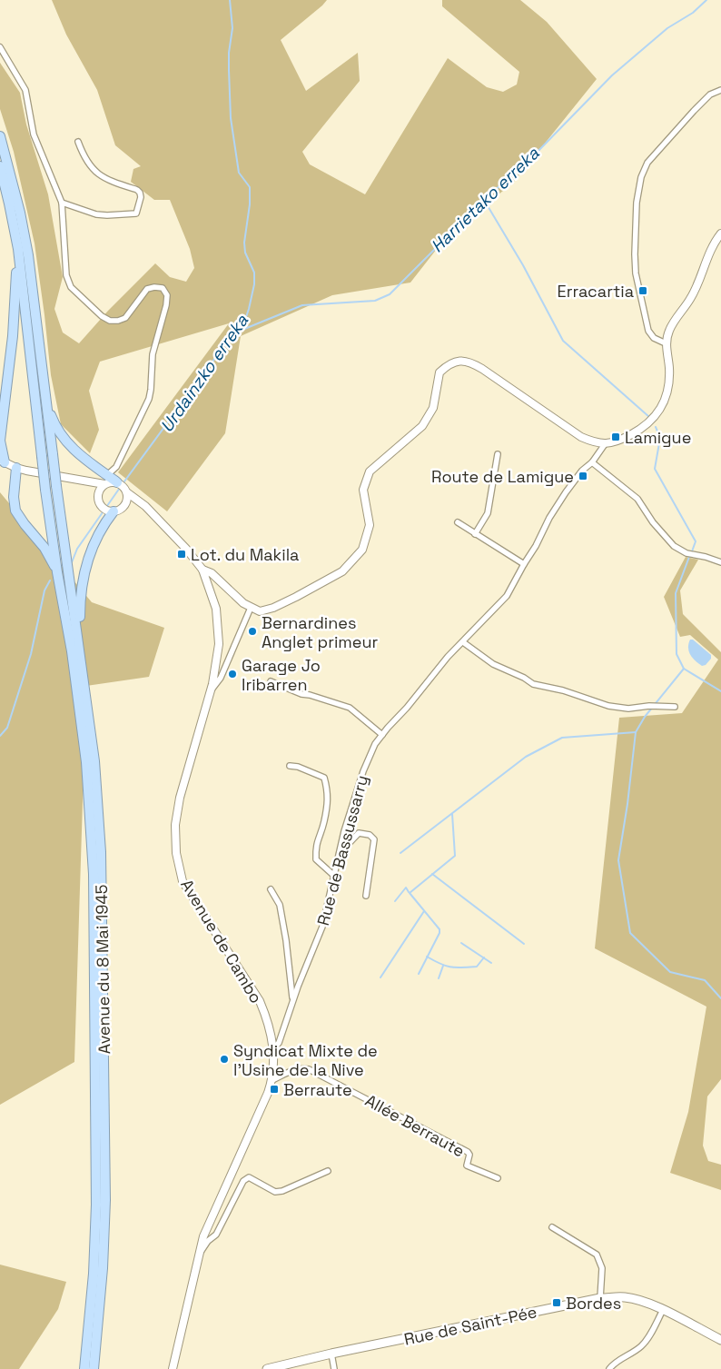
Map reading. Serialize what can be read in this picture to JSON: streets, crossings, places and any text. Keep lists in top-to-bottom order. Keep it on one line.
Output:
{"streets":{"highway":["Avenue du 8 Mai 1945"],"main road":["Rue de Saint-Pée"],"street":["Rue de Bassussarry","Avenue de Cambo","Allée Berraute"]},"crossings":[["Rue de Bassussarry","Avenue de Cambo"],["Avenue de Cambo","Allée Berraute"]],"water":["Harrietako erreka","Urdainzko erreka"],"places":{"transit":["Erracartia","Lamigue","Route de Lamigue","Lot. du Makila","Berraute","Bordes"],"other":["Bernardines Anglet primeur","Garage Jo Iribarren","Syndicat Mixte de l'Usine de la Nive"]}}
